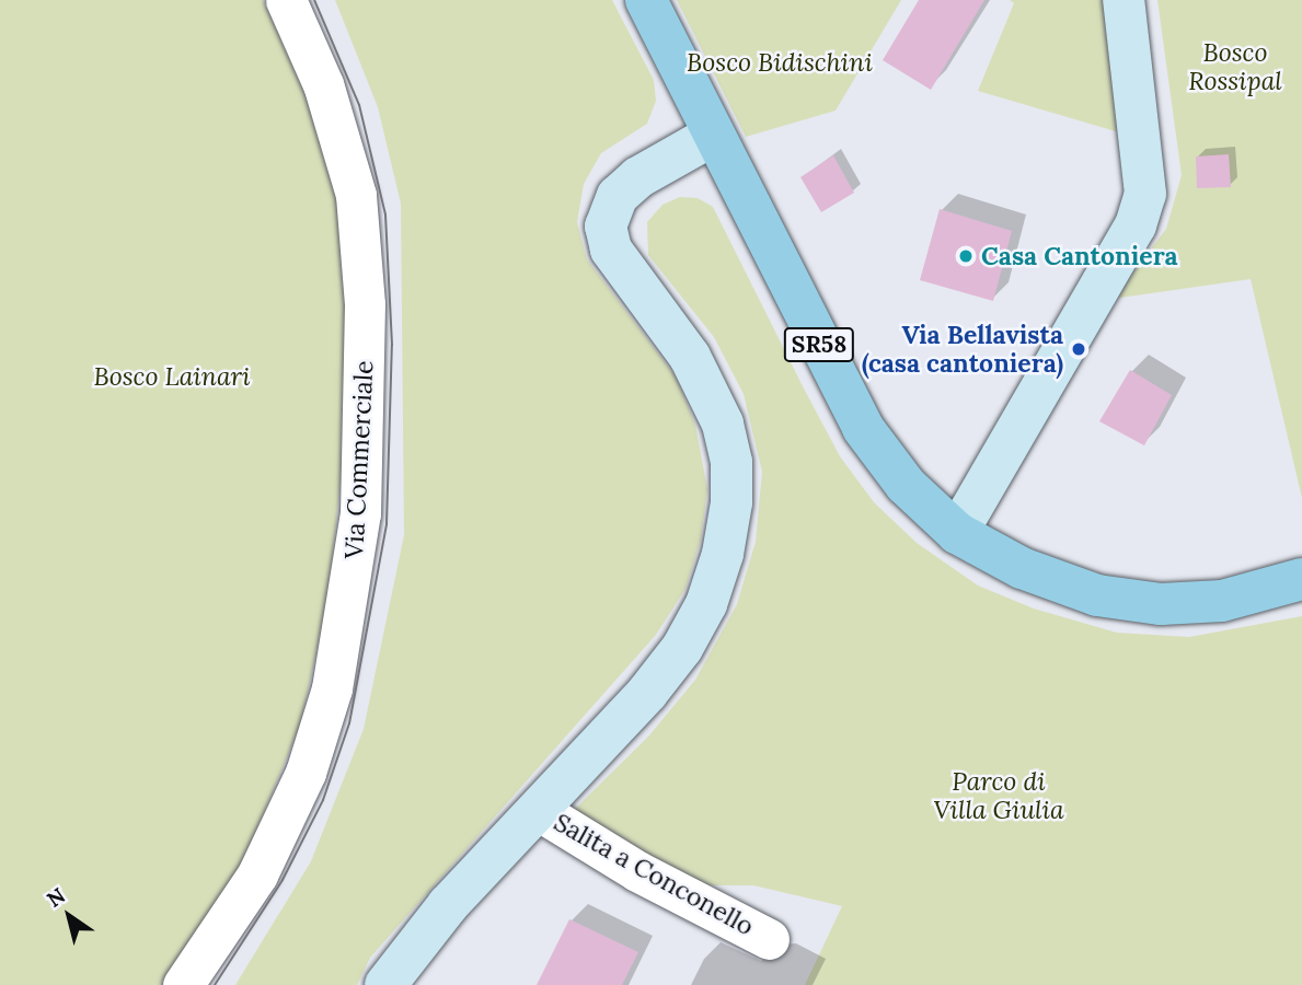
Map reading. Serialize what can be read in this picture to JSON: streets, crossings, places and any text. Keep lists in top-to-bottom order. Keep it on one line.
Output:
{"streets":{"main road":["SR58","Salita a Conconello"],"street":["Via Commerciale"]},"crossings":[["SR58","Salita a Conconello"]],"parks":["Bosco Rossipal","Bosco Bidischini","Bosco Lainari","Parco di Villa Giulia"],"places":["Casa Cantoniera","Via Bellavista (casa cantoniera)"],"north":"top left"}
